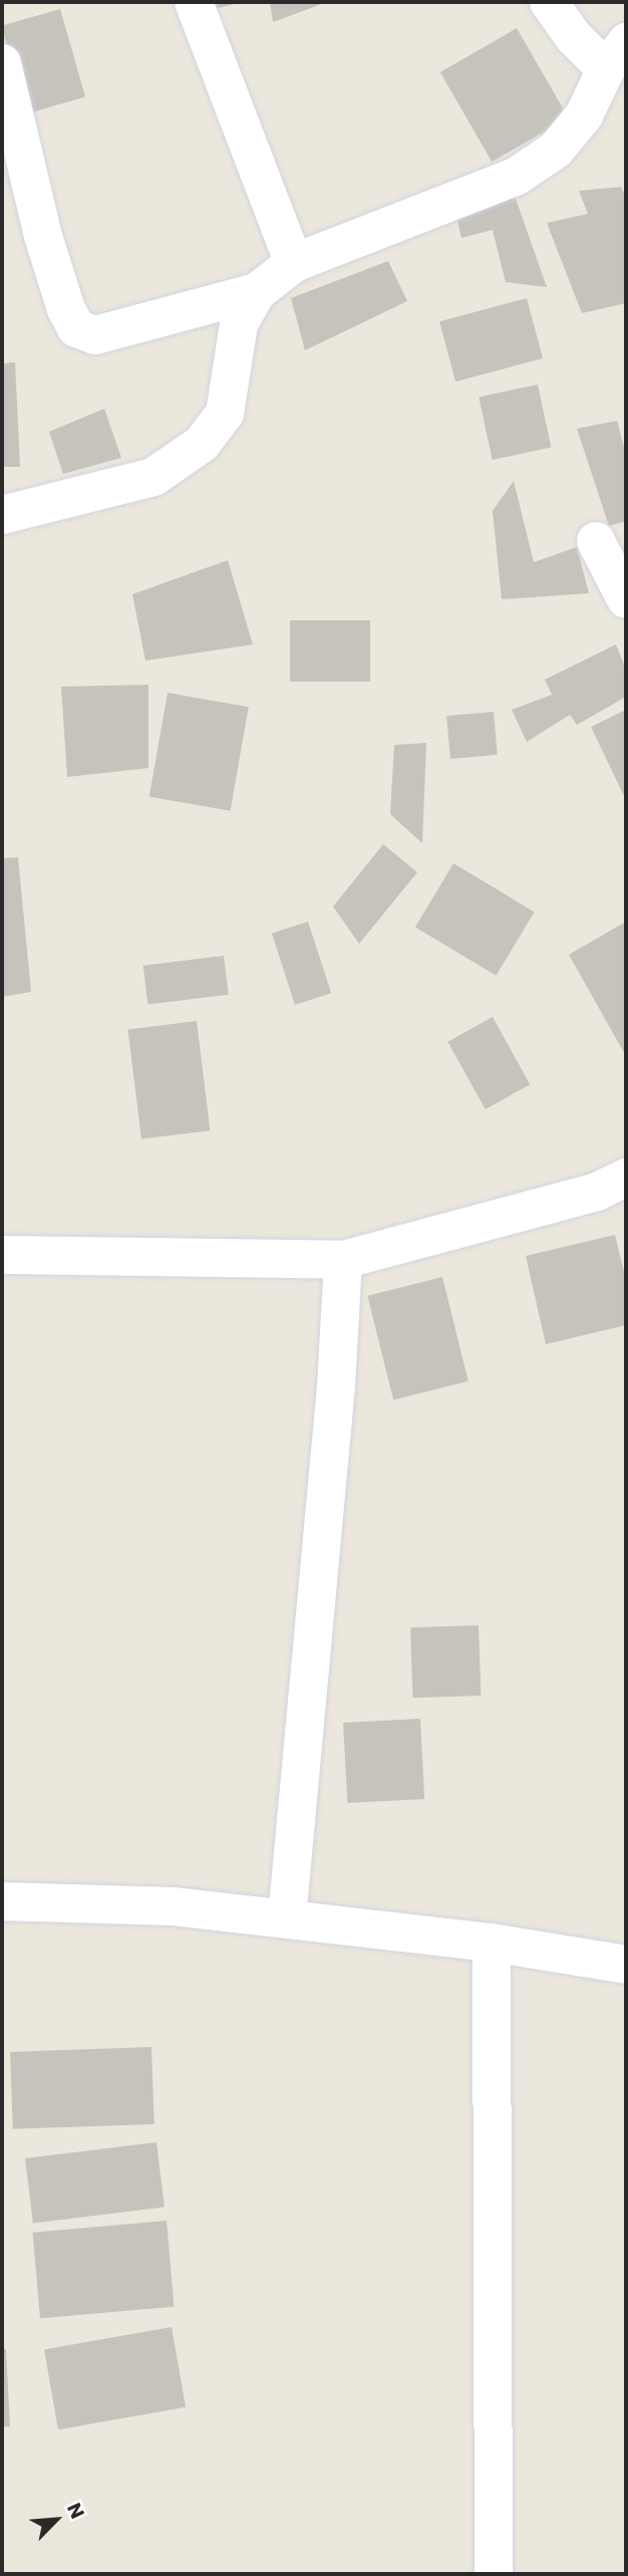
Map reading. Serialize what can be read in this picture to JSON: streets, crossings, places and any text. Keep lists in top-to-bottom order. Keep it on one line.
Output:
{"north":"top right"}
